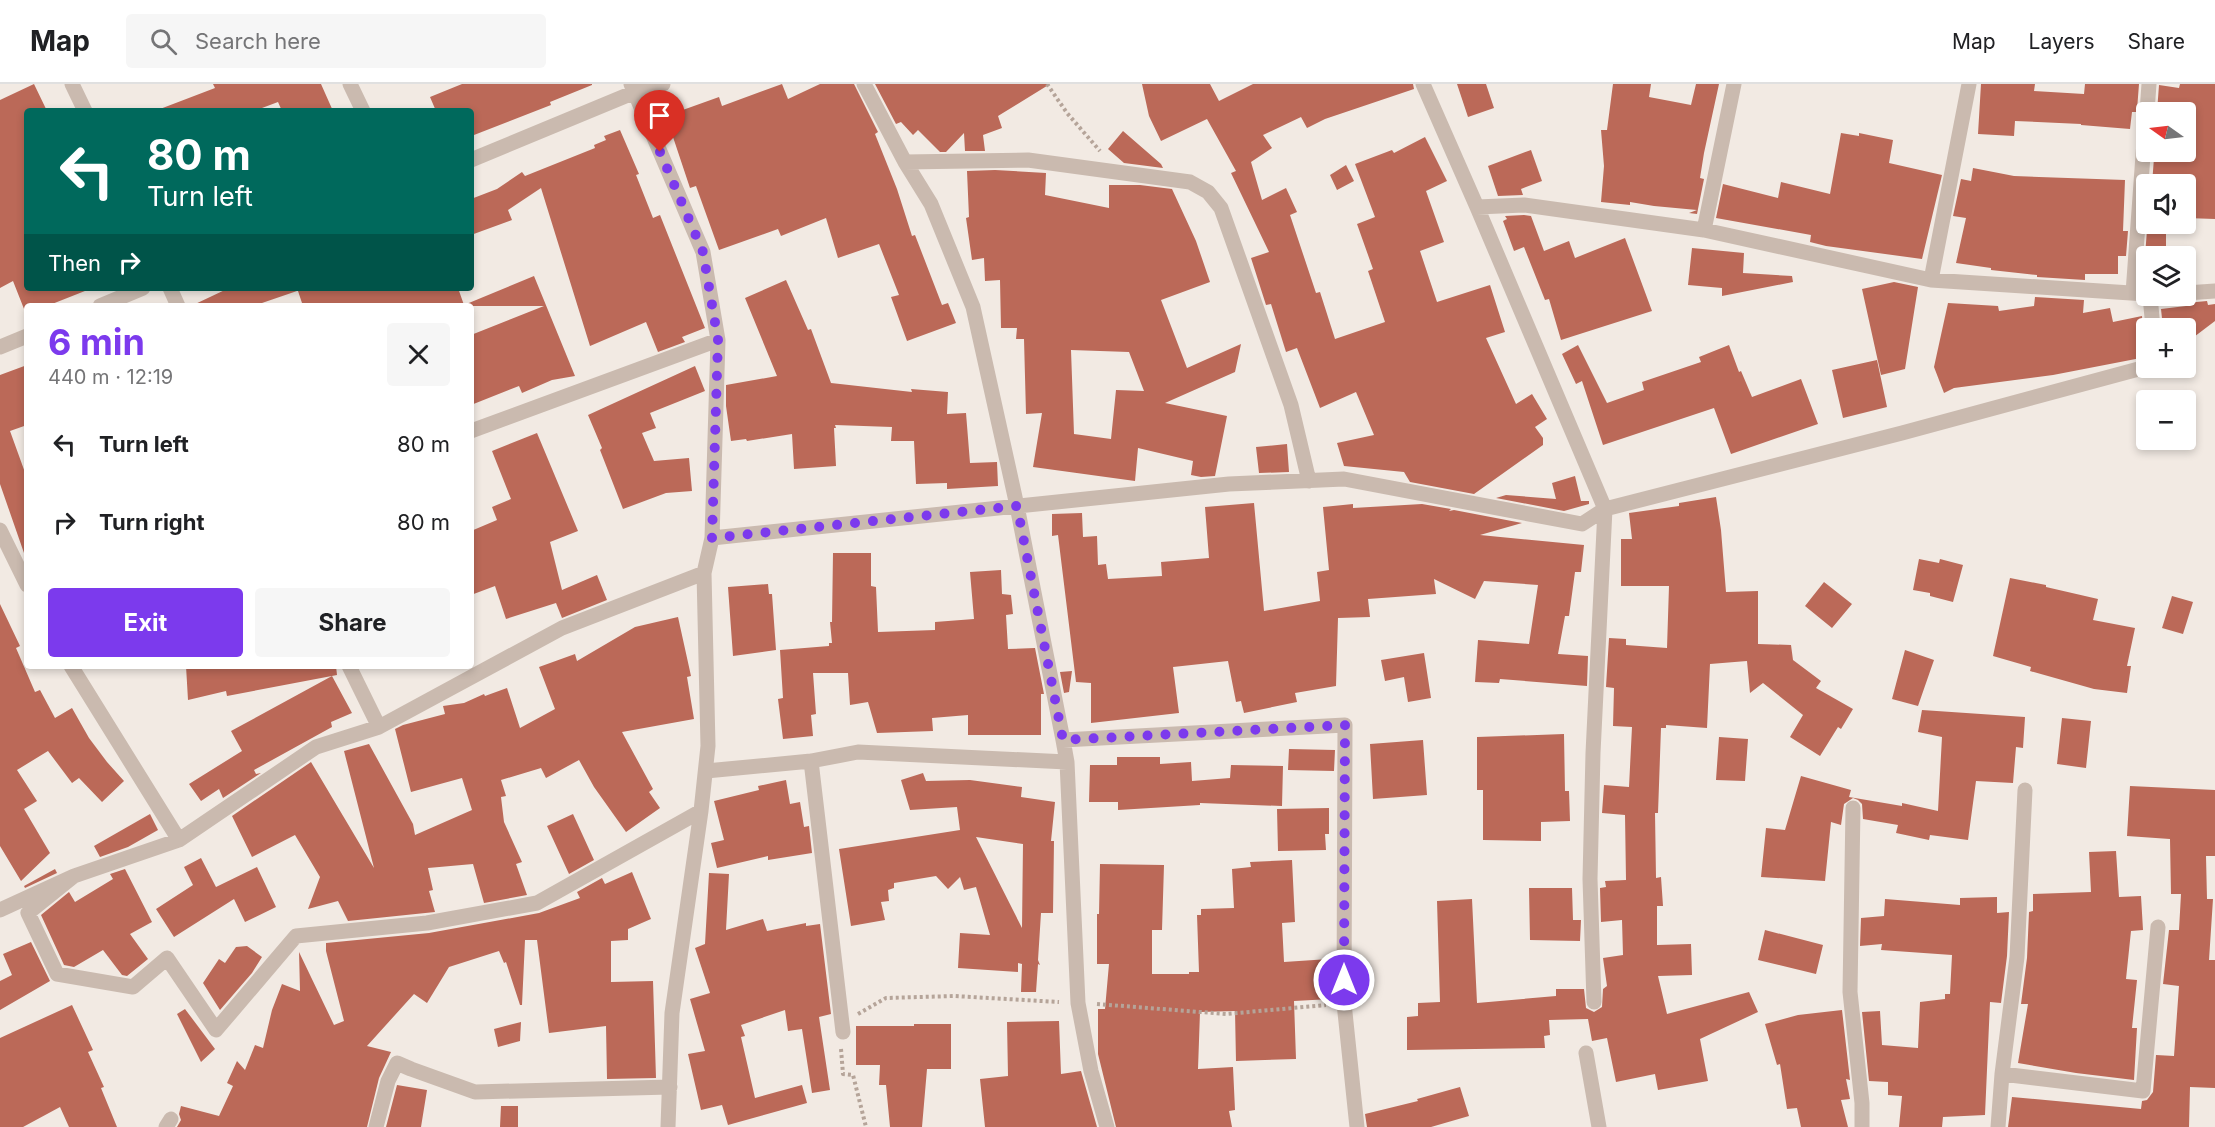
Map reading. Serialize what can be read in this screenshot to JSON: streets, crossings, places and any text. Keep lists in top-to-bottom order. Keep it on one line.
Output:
{"north":"left","page":{"header":"Map","search":"Search here","nav":["Map","Layers","Share"],"map_buttons":["+","−"],"turn":["80 m","Turn left"],"then":"Then","heading":["6 min","440 m · 12:19"],"list":[{"name":"Turn left","value":"80 m"},{"name":"Turn right","value":"80 m"}],"buttons":["Exit","Share"]}}
